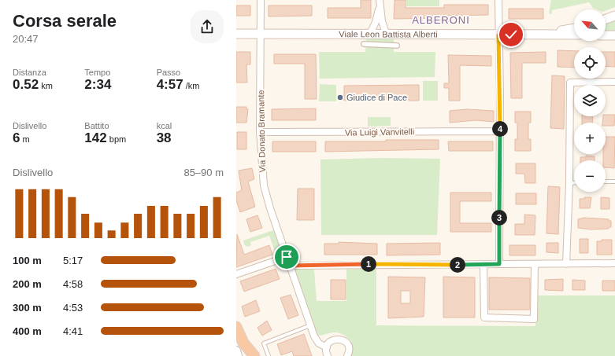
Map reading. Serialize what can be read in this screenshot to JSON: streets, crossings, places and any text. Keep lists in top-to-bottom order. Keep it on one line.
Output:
{"streets":{"main road":["Viale Leon Battista Alberti"],"street":["Via Donato Bramante","Via Luigi Vanvitelli"]},"crossings":[["Viale Leon Battista Alberti","Via Donato Bramante"],["Via Donato Bramante","Via Luigi Vanvitelli"]],"districts":["ALBERONI"],"places":["Giudice di Pace"],"north":"top left","page":{"heading":["Corsa serale","20:47"],"map_buttons":["+","−"],"stats":[["Distanza","0.52 km"],["Tempo","2:34"],["Passo","4:57 /km"],["Dislivello","6 m"],["Battito","142 bpm"],["kcal","38"]],"pins":["4","3","1","2"],"chart":["Dislivello","85–90 m"],"list":[{"name":"100 m","note":"5:17"},{"name":"200 m","note":"4:58"},{"name":"300 m","note":"4:53"},{"name":"400 m","note":"4:41"}]}}
